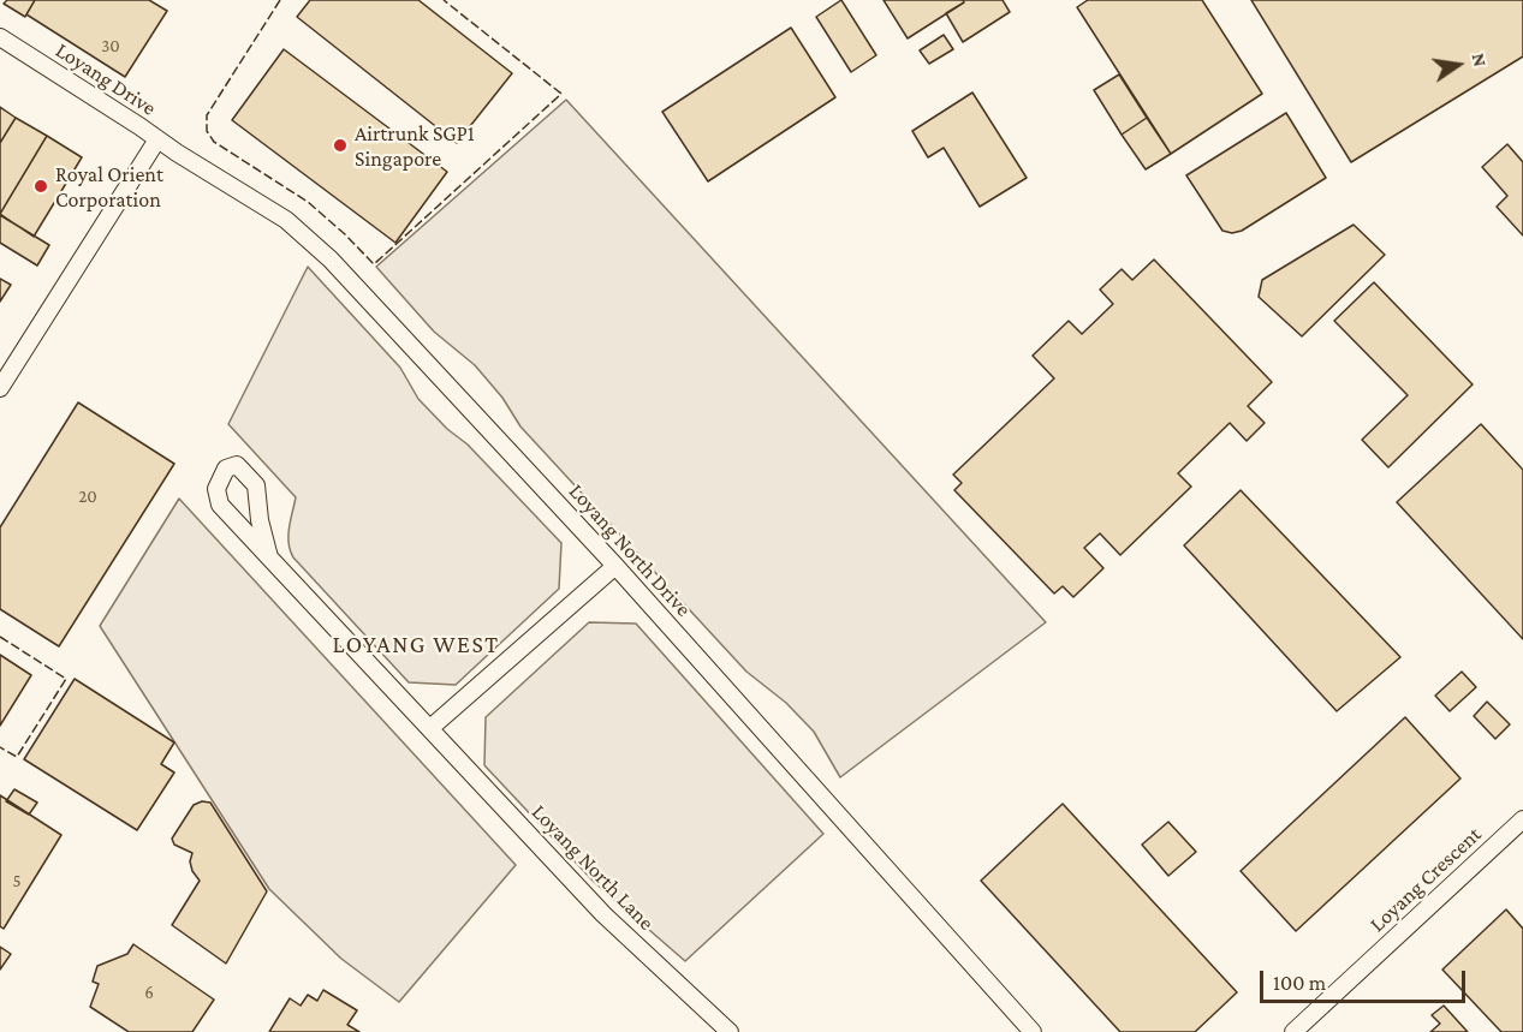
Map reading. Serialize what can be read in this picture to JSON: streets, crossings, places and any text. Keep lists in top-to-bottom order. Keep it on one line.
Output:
{"streets":{"street":["Loyang Drive","Loyang North Drive","Loyang North Lane","Loyang Crescent"]},"crossings":[["Loyang Drive","Loyang North Drive"]],"districts":["LOYANG WEST"],"places":["Airtrunk SGP1 Singapore","Royal Orient Corporation"],"house_numbers":["30","20","5","6"],"scale_bar":"100 m","north":"right"}
